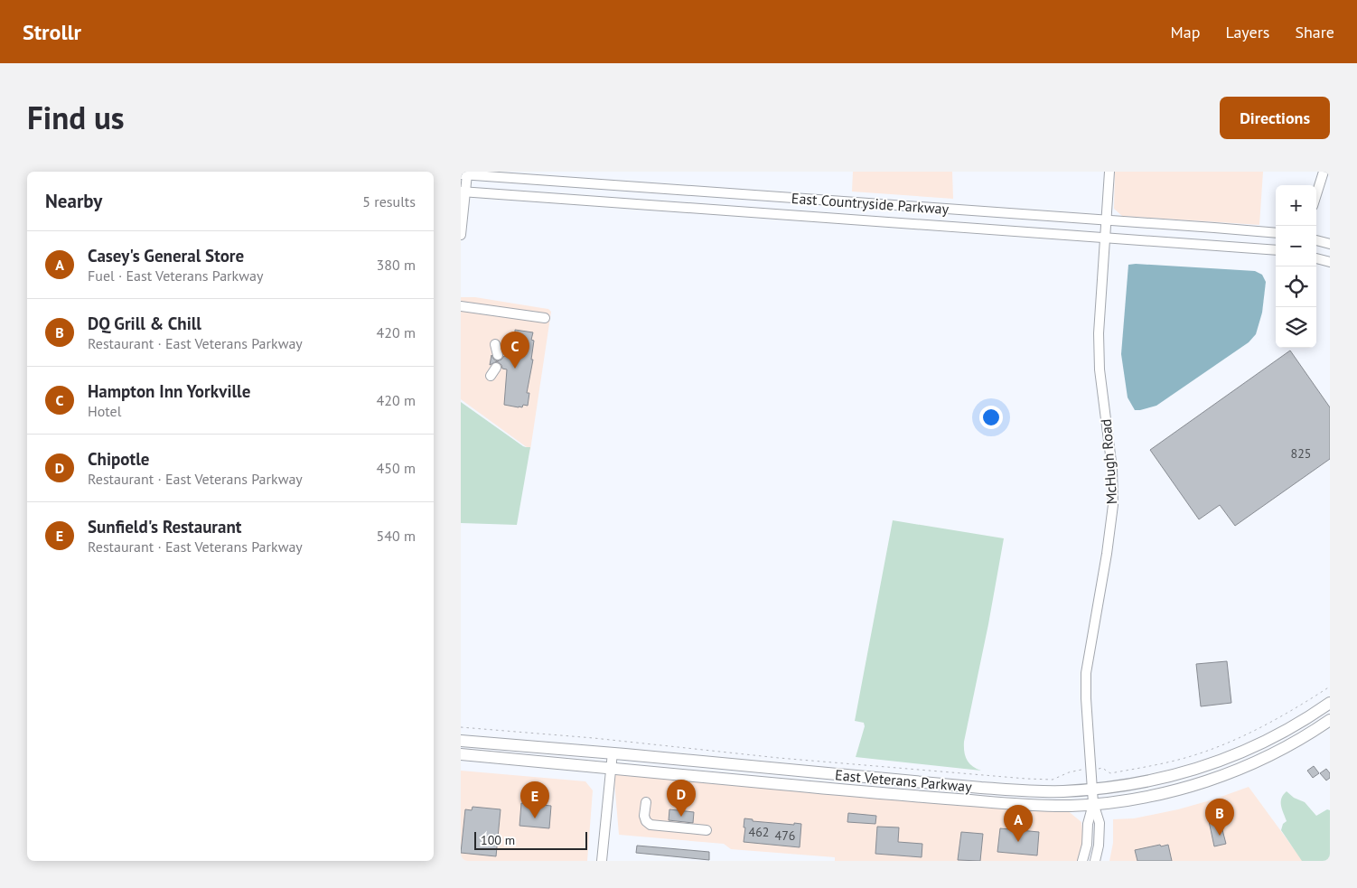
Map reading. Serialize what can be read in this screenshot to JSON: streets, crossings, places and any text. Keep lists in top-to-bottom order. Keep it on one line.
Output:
{"streets":{"main road":["East Veterans Parkway"],"street":["East Countryside Parkway","McHugh Road"]},"crossings":[["East Countryside Parkway","McHugh Road"],["McHugh Road","East Veterans Parkway"]],"house_numbers":["825","462","476"],"scale_bar":"100 m","page":{"header":"Strollr","nav":["Map","Layers","Share"],"title":"Find us","buttons":"Directions","heading":["Nearby","5 results"],"map_buttons":["+","−"],"list":[{"mark":"A","name":"Casey's General Store","note":"Fuel · East Veterans Parkway","value":"380 m"},{"mark":"B","name":"DQ Grill & Chill","note":"Restaurant · East Veterans Parkway","value":"420 m"},{"mark":"C","name":"Hampton Inn Yorkville","note":"Hotel","value":"420 m"},{"mark":"D","name":"Chipotle","note":"Restaurant · East Veterans Parkway","value":"450 m"},{"mark":"E","name":"Sunfield's Restaurant","note":"Restaurant · East Veterans Parkway","value":"540 m"}],"pins":["C","D","E","B","A"],"scale":"100 m"}}
